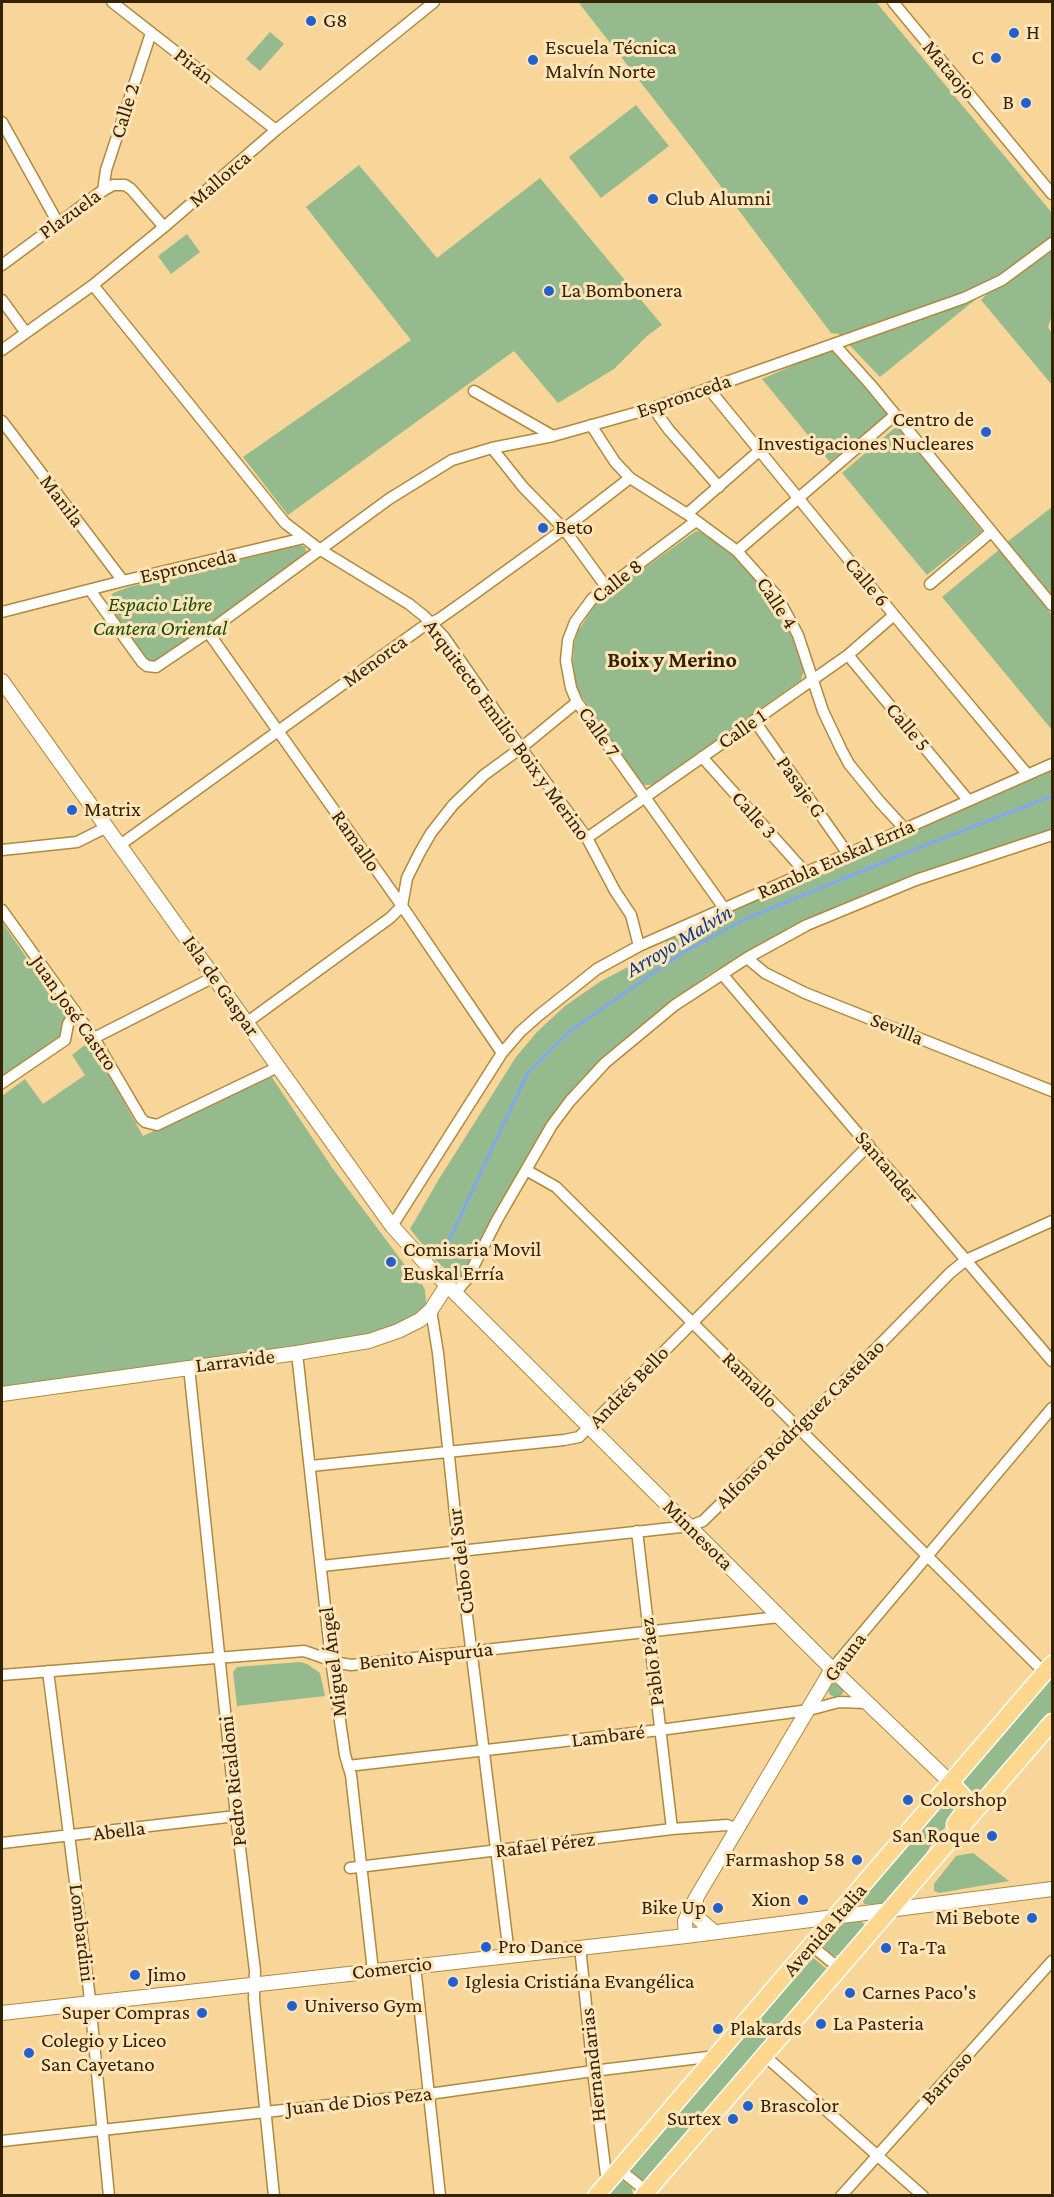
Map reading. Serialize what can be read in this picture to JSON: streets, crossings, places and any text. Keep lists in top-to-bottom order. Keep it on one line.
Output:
{"streets":{"main road":["Avenida Italia"],"street":["Pirán","Mataojo","Calle 2","Mallorca","Plazuela","Espronceda","Manila","Calle 8","Calle 6","Calle 4","Menorca","Calle 5","Calle 1","Arquitecto Emilio Boix y Merino","Calle 7","Pasaje G","Calle 3","Ramallo","Rambla Euskal Erría","Isla de Gaspar","Juan José Castro","Sevilla","Santander","Larravide","Andrés Bello","Alfonso Rodríguez Castelao","Minnesota","Cubo del Sur","Benito Aispurúa","Gauna","Miguel Ángel","Pablo Páez","Lambaré","Pedro Ricaldoni","Abella","Rafael Pérez","Lombardini","Comercio","Hernandarias","Barroso","Juan de Dios Peza"]},"crossings":[["Pirán","Calle 2"],["Pirán","Mallorca"],["Calle 2","Plazuela"],["Mallorca","Plazuela"],["Mallorca","Arquitecto Emilio Boix y Merino"],["Espronceda","Manila"],["Espronceda","Calle 6"],["Espronceda","Calle 4"],["Espronceda","Arquitecto Emilio Boix y Merino"],["Espronceda","Ramallo"],["Calle 8","Calle 6"],["Calle 8","Calle 4"],["Calle 8","Calle 7"],["Calle 6","Calle 1"],["Calle 6","Rambla Euskal Erría"],["Calle 4","Menorca"],["Calle 4","Calle 1"],["Calle 4","Rambla Euskal Erría"],["Menorca","Arquitecto Emilio Boix y Merino"],["Menorca","Ramallo"],["Menorca","Isla de Gaspar"],["Calle 5","Calle 1"],["Calle 5","Rambla Euskal Erría"],["Calle 1","Arquitecto Emilio Boix y Merino"],["Calle 1","Calle 7"],["Calle 1","Pasaje G"],["Calle 1","Calle 3"],["Arquitecto Emilio Boix y Merino","Rambla Euskal Erría"],["Calle 7","Rambla Euskal Erría"],["Pasaje G","Rambla Euskal Erría"],["Calle 3","Rambla Euskal Erría"],["Ramallo","Rambla Euskal Erría"],["Ramallo","Andrés Bello"],["Ramallo","Alfonso Rodríguez Castelao"],["Ramallo","Gauna"],["Ramallo","Avenida Italia"],["Rambla Euskal Erría","Isla de Gaspar"],["Isla de Gaspar","Juan José Castro"],["Isla de Gaspar","Larravide"],["Isla de Gaspar","Minnesota"],["Santander","Andrés Bello"],["Santander","Alfonso Rodríguez Castelao"],["Larravide","Minnesota"],["Larravide","Cubo del Sur"],["Larravide","Miguel Ángel"],["Larravide","Pedro Ricaldoni"],["Andrés Bello","Minnesota"],["Andrés Bello","Cubo del Sur"],["Andrés Bello","Miguel Ángel"],["Alfonso Rodríguez Castelao","Minnesota"],["Alfonso Rodríguez Castelao","Cubo del Sur"],["Alfonso Rodríguez Castelao","Miguel Ángel"],["Alfonso Rodríguez Castelao","Pablo Páez"],["Minnesota","Benito Aispurúa"],["Minnesota","Gauna"],["Minnesota","Lambaré"],["Minnesota","Avenida Italia"],["Cubo del Sur","Benito Aispurúa"],["Cubo del Sur","Lambaré"],["Cubo del Sur","Rafael Pérez"],["Cubo del Sur","Comercio"],["Benito Aispurúa","Miguel Ángel"],["Benito Aispurúa","Pablo Páez"],["Benito Aispurúa","Pedro Ricaldoni"],["Benito Aispurúa","Lombardini"],["Gauna","Lambaré"],["Gauna","Rafael Pérez"],["Gauna","Comercio"],["Miguel Ángel","Lambaré"],["Miguel Ángel","Rafael Pérez"],["Miguel Ángel","Comercio"],["Pablo Páez","Lambaré"],["Pablo Páez","Rafael Pérez"],["Pedro Ricaldoni","Abella"],["Pedro Ricaldoni","Comercio"],["Pedro Ricaldoni","Juan de Dios Peza"],["Abella","Lombardini"],["Avenida Italia","Comercio"],["Avenida Italia","Hernandarias"],["Avenida Italia","Juan de Dios Peza"],["Lombardini","Comercio"],["Lombardini","Juan de Dios Peza"],["Comercio","Hernandarias"],["Hernandarias","Juan de Dios Peza"]],"districts":["Boix y Merino"],"water":["Arroyo Malvín"],"parks":["Espacio Libre Cantera Oriental"],"places":["G8","H","C","Escuela Técnica Malvín Norte","B","Club Alumni","La Bombonera","Centro de Investigaciones Nucleares","Beto","Matrix","Comisaria Movil Euskal Erría","Colorshop","San Roque","Farmashop 58","Xion","Bike Up","Mi Bebote","Pro Dance","Ta-Ta","Jimo","Iglesia Cristiána Evangélica","Carnes Paco's","Universo Gym","Super Compras","La Pasteria","Plakards","Colegio y Liceo San Cayetano","Brascolor","Surtex"]}
